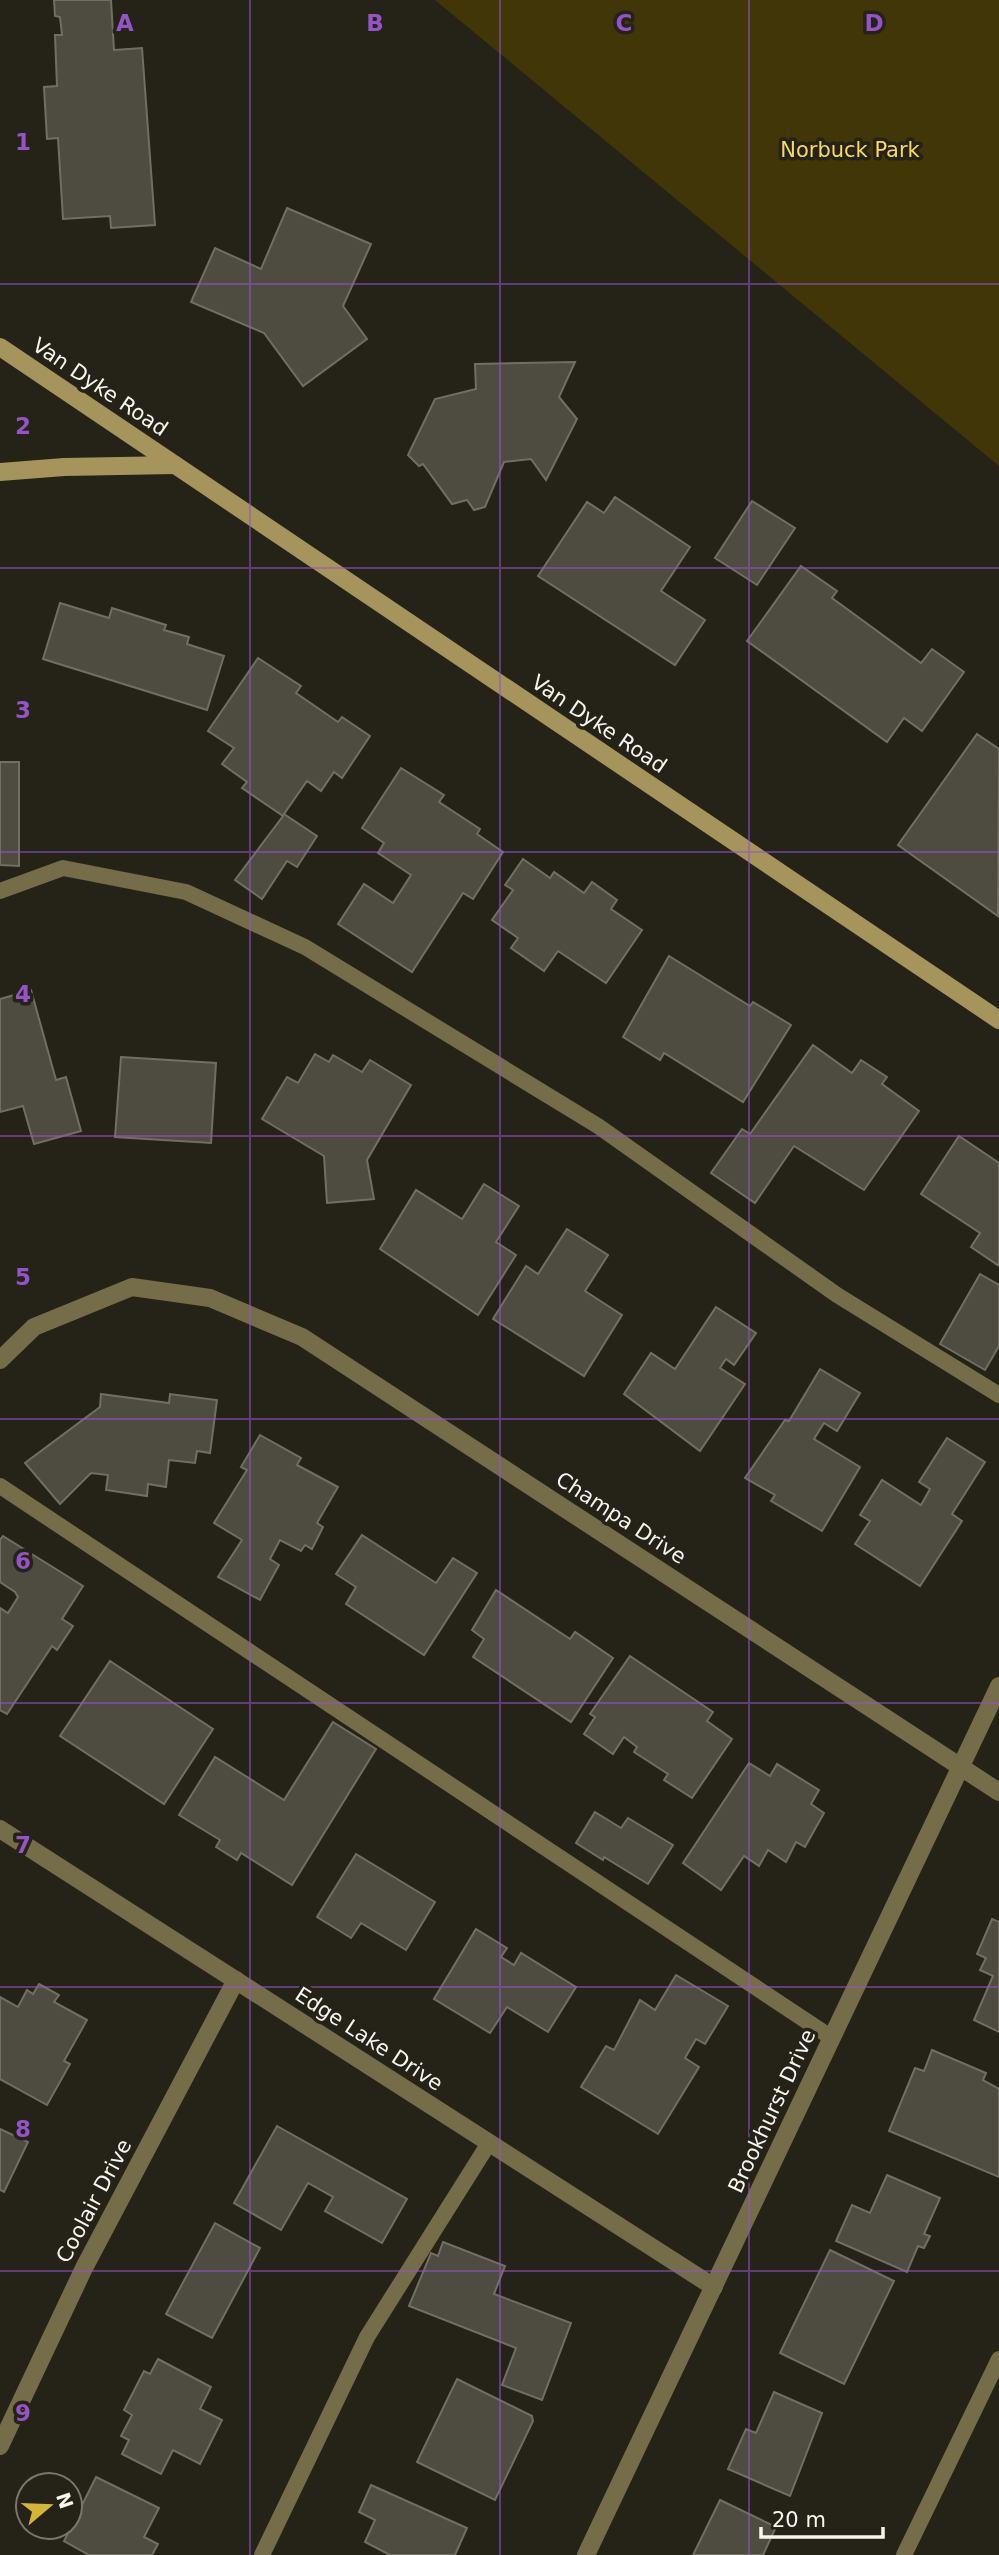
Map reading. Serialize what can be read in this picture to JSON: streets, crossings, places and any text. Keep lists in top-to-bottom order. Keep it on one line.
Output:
{"streets":{"street":["Van Dyke Road","Champa Drive","Edge Lake Drive","Brookhurst Drive","Coolair Drive"]},"crossings":[["Champa Drive","Brookhurst Drive"],["Edge Lake Drive","Brookhurst Drive"],["Edge Lake Drive","Coolair Drive"]],"parks":["Norbuck Park"],"scale_bar":"20 m","north":"right","grid":{"columns":["A","B","C","D"],"rows":["1","2","3","4","5","6","7","8","9"]}}
